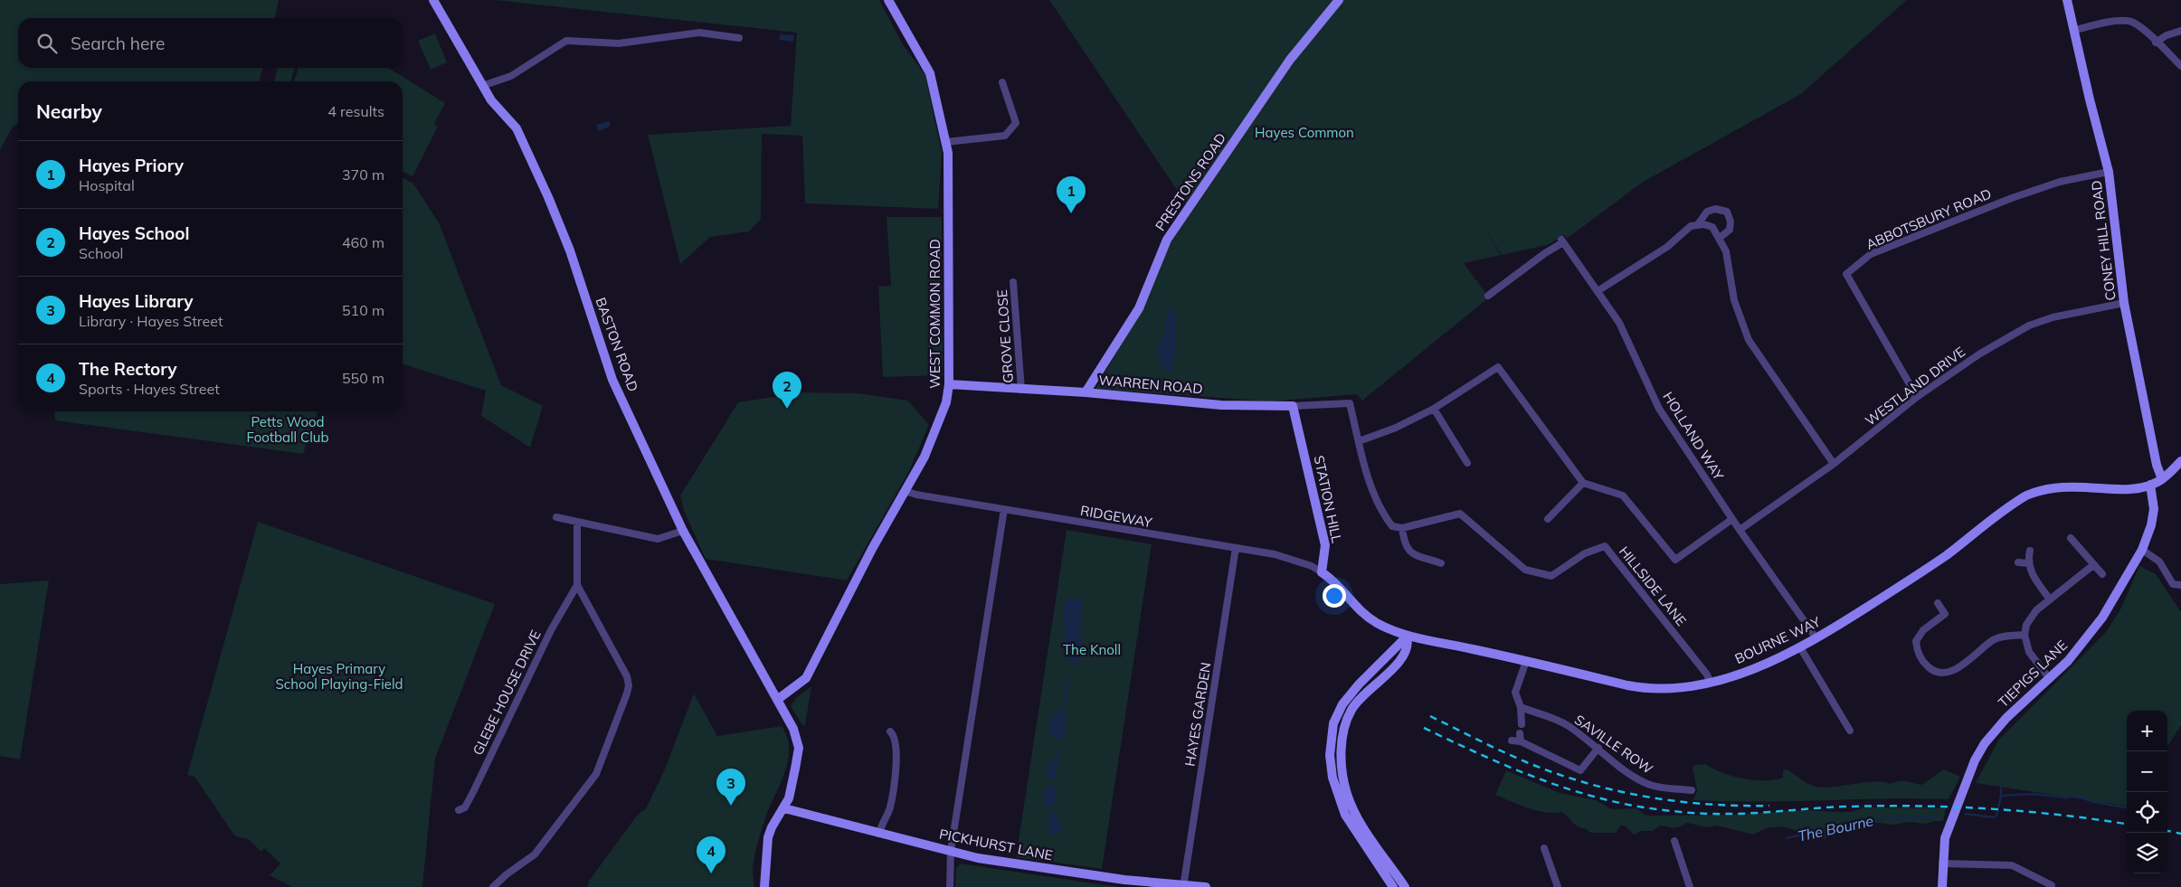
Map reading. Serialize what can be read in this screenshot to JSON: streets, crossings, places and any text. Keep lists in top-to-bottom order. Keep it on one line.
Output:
{"streets":{"street":["PRESTONS ROAD","ABBOTSBURY ROAD","CONEY HILL ROAD","WEST COMMON ROAD","GROVE CLOSE","BASTON ROAD","WARREN ROAD","WESTLAND DRIVE","HOLLAND WAY","STATION HILL","RIDGEWAY","HILLSIDE LANE","BOURNE WAY","TIEPIGS LANE","GLEBE HOUSE DRIVE","HAYES GARDEN","SAVILLE ROW","PICKHURST LANE"]},"crossings":[["PRESTONS ROAD","WARREN ROAD"],["ABBOTSBURY ROAD","CONEY HILL ROAD"],["ABBOTSBURY ROAD","WESTLAND DRIVE"],["CONEY HILL ROAD","WESTLAND DRIVE"],["CONEY HILL ROAD","BOURNE WAY"],["WEST COMMON ROAD","BASTON ROAD"],["WEST COMMON ROAD","WARREN ROAD"],["WEST COMMON ROAD","RIDGEWAY"],["GROVE CLOSE","WARREN ROAD"],["BASTON ROAD","PICKHURST LANE"],["WARREN ROAD","STATION HILL"],["WESTLAND DRIVE","HOLLAND WAY"],["HOLLAND WAY","BOURNE WAY"],["STATION HILL","RIDGEWAY"],["RIDGEWAY","HAYES GARDEN"],["HILLSIDE LANE","BOURNE WAY"],["BOURNE WAY","TIEPIGS LANE"],["HAYES GARDEN","PICKHURST LANE"]],"water":["The Bourne"],"parks":["Hayes Common","Petts Wood Football Club","The Knoll","Hayes Primary School Playing-Field"],"page":{"search":"Search here","heading":["Nearby","4 results"],"list":[{"mark":"1","name":"Hayes Priory","note":"Hospital","value":"370 m"},{"mark":"2","name":"Hayes School","note":"School","value":"460 m"},{"mark":"3","name":"Hayes Library","note":"Library · Hayes Street","value":"510 m"},{"mark":"4","name":"The Rectory","note":"Sports · Hayes Street","value":"550 m"}],"pins":["1","2","3","4"],"map_buttons":["+","−"]}}
